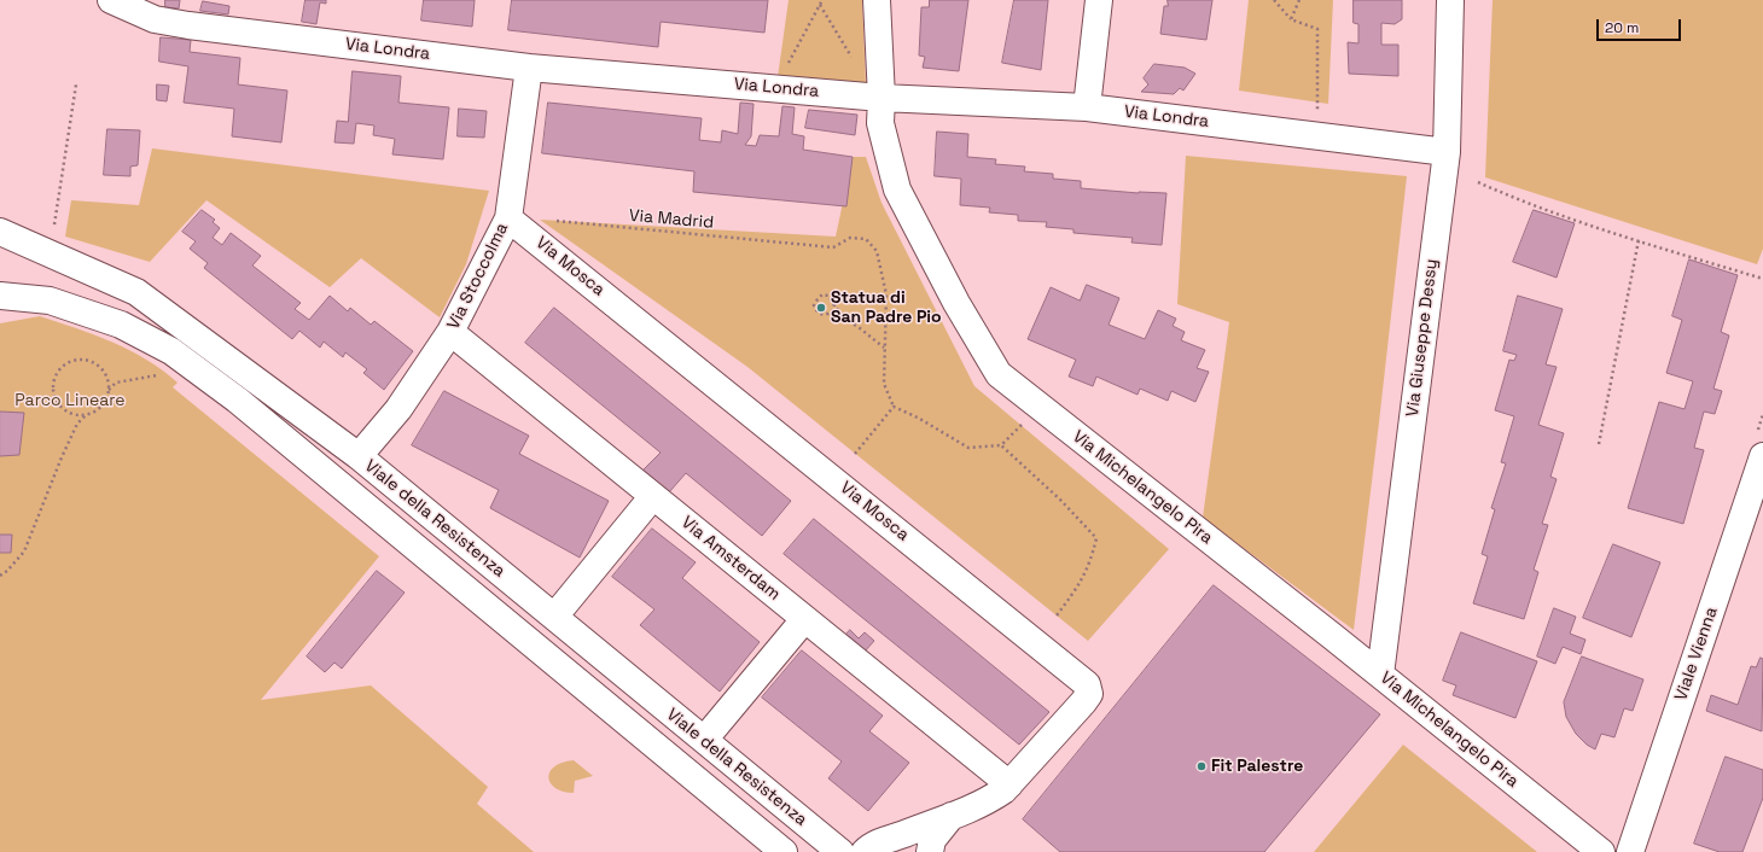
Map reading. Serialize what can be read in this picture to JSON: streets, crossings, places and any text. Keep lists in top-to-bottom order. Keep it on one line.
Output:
{"streets":{"street":["Via Londra","Via Mosca","Via Stoccolma","Via Giuseppe Dessy","Via Michelangelo Pira","Viale della Resistenza","Via Amsterdam","Viale Vienna"],"path":["Via Madrid"]},"crossings":[["Via Londra","Via Stoccolma"],["Via Londra","Via Giuseppe Dessy"],["Via Londra","Via Michelangelo Pira"],["Via Mosca","Via Stoccolma"],["Via Mosca","Via Amsterdam"],["Via Stoccolma","Viale della Resistenza"],["Via Stoccolma","Via Amsterdam"],["Via Giuseppe Dessy","Via Michelangelo Pira"]],"parks":["Parco Lineare"],"places":["Statua di San Padre Pio","Fit Palestre"],"scale_bar":"20 m"}
